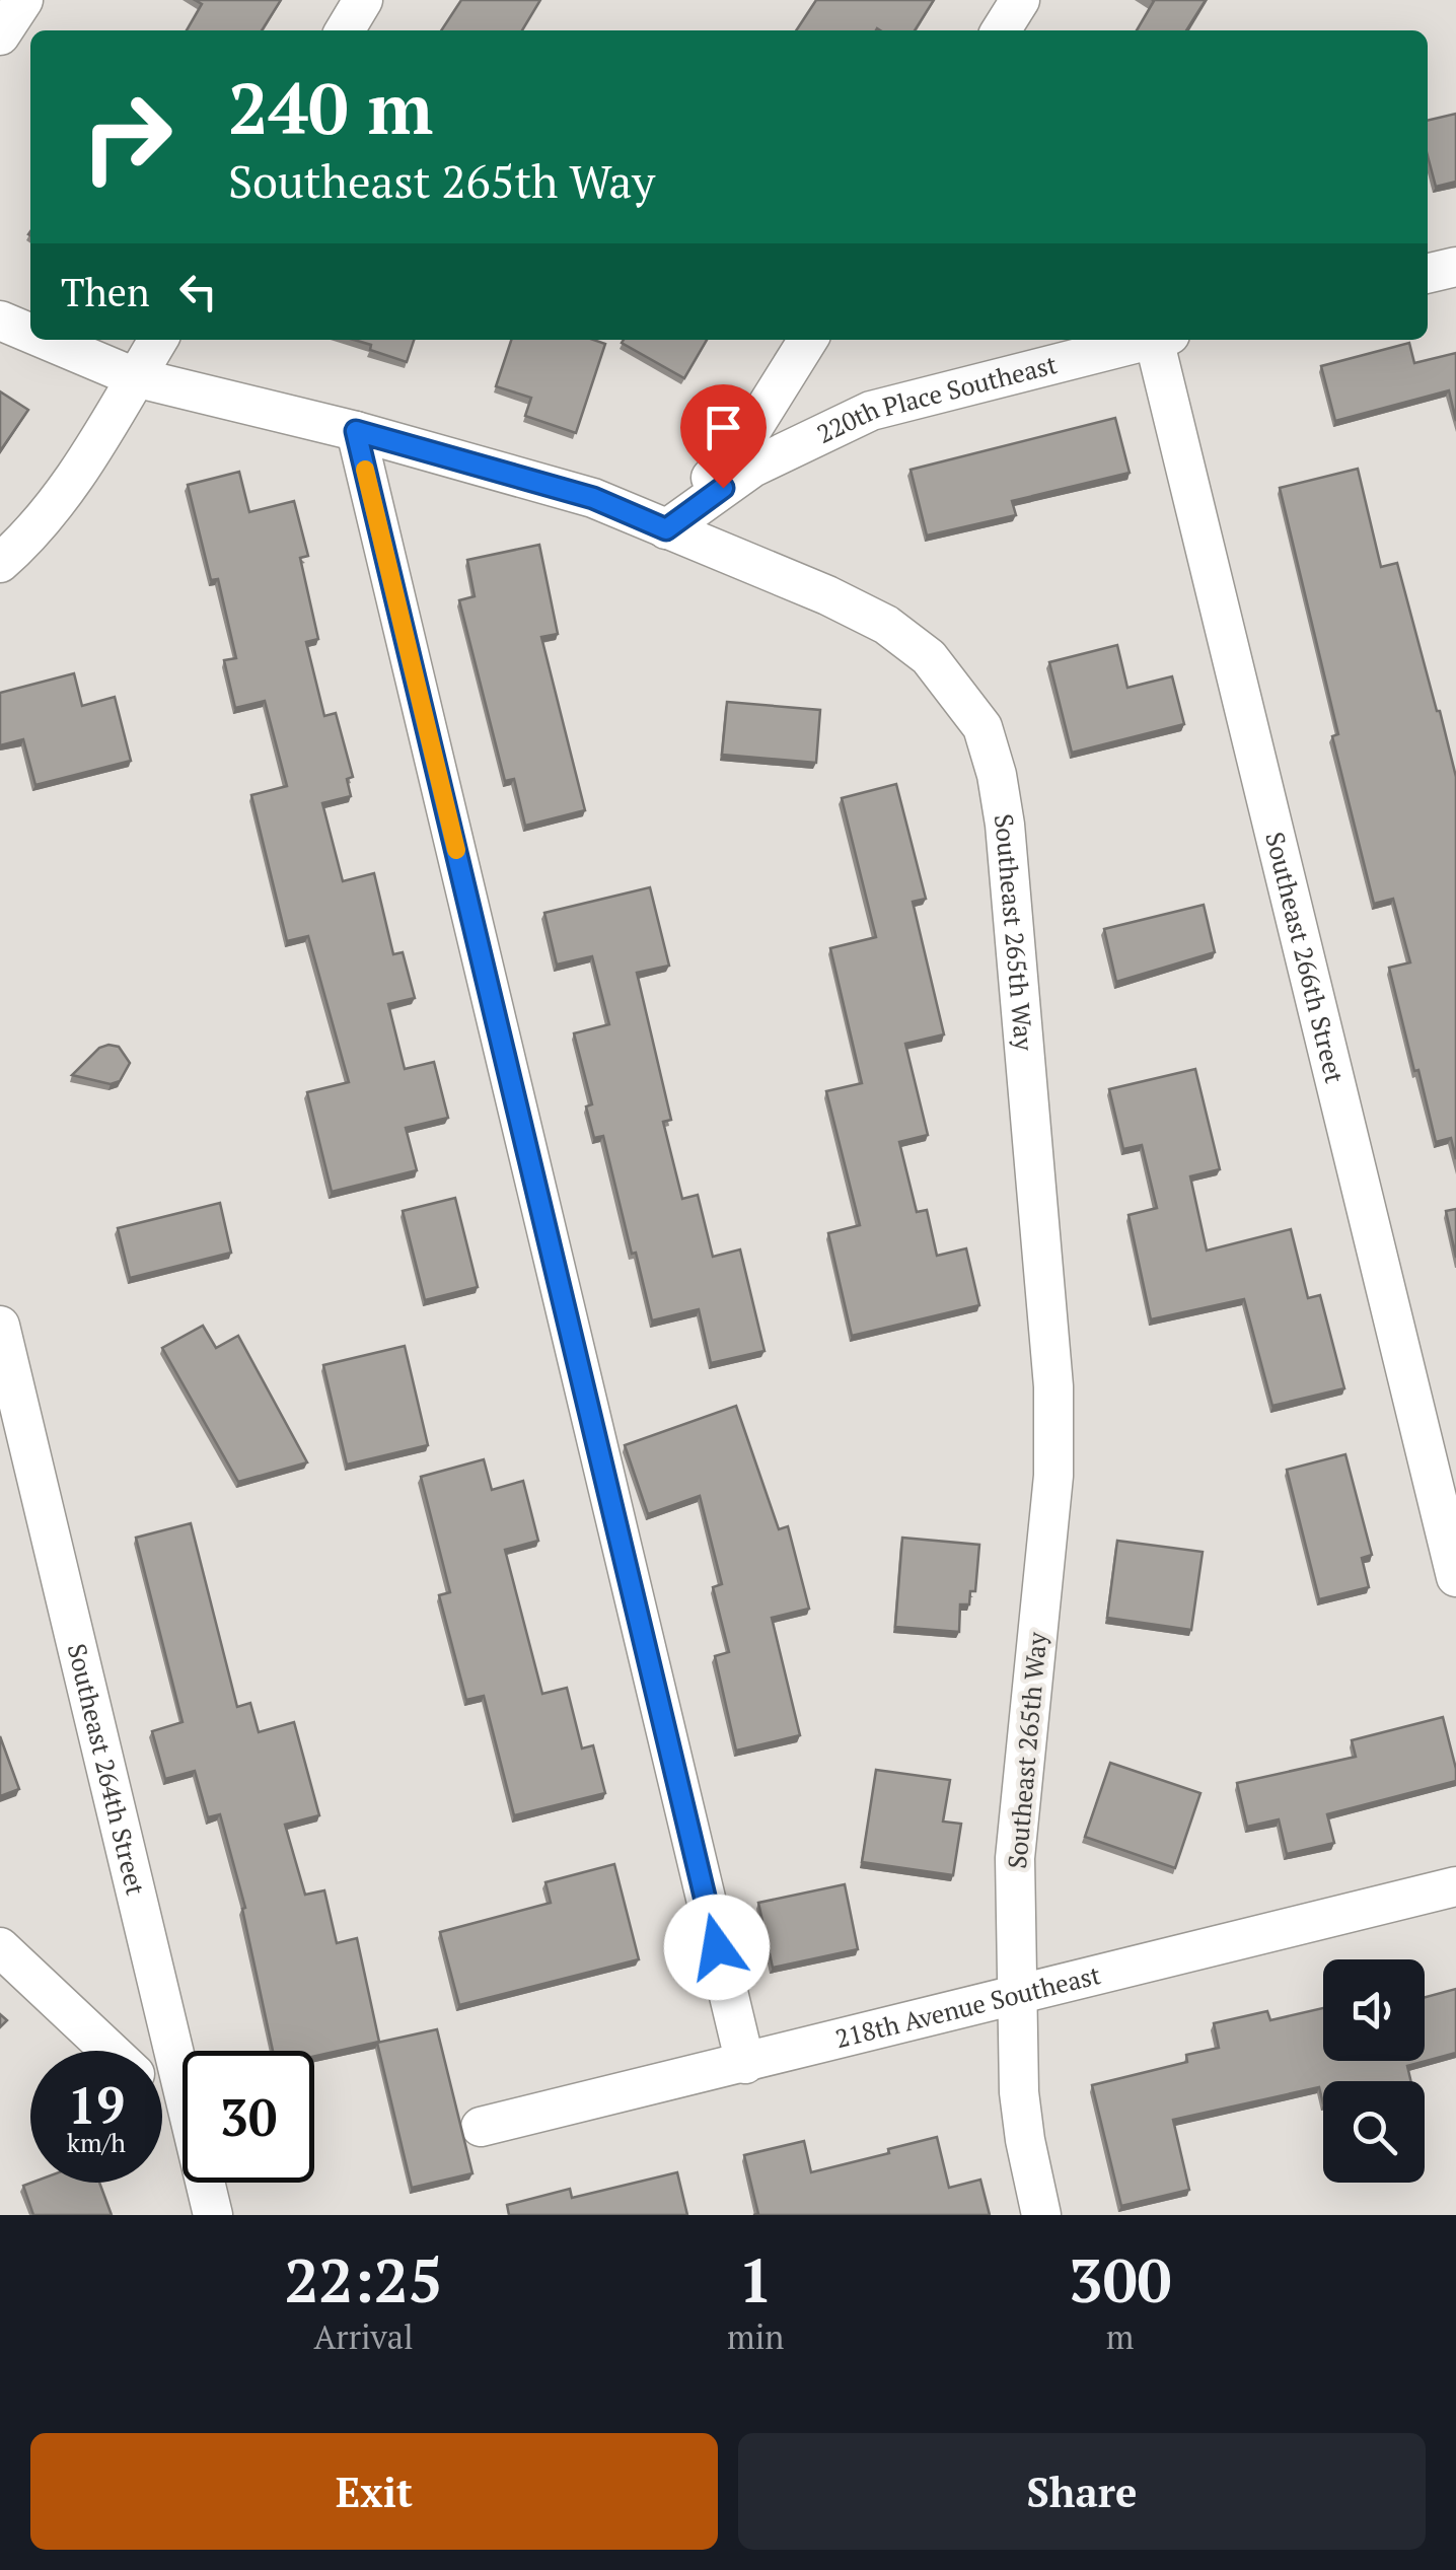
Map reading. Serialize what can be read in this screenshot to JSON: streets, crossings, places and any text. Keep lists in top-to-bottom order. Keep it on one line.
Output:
{"streets":{"street":["220th Place Southeast","Southeast 265th Way","Southeast 266th Street","Southeast 264th Street","218th Avenue Southeast"]},"crossings":[["220th Place Southeast","Southeast 265th Way"],["Southeast 265th Way","218th Avenue Southeast"]],"page":{"turn":["240 m","Southeast 265th Way"],"then":"Then","speed":"19 km/h","limit":"30","eta":["22:25","Arrival","1","min","300","m"],"buttons":["Exit","Share"]}}
